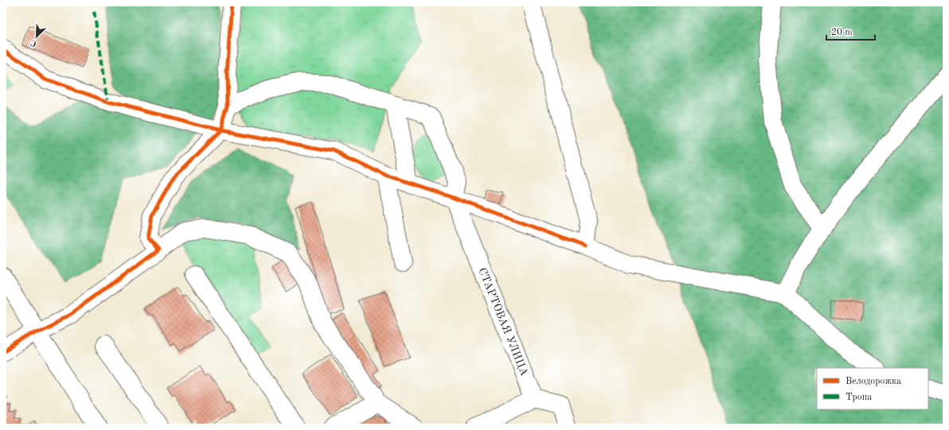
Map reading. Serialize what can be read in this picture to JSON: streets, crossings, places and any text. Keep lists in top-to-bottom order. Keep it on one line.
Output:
{"streets":{"street":["СТАРТОВАЯ УЛИЦА"]},"legend":["Велодорожка","Тропа"],"scale_bar":"20 m","north":"bottom left"}
